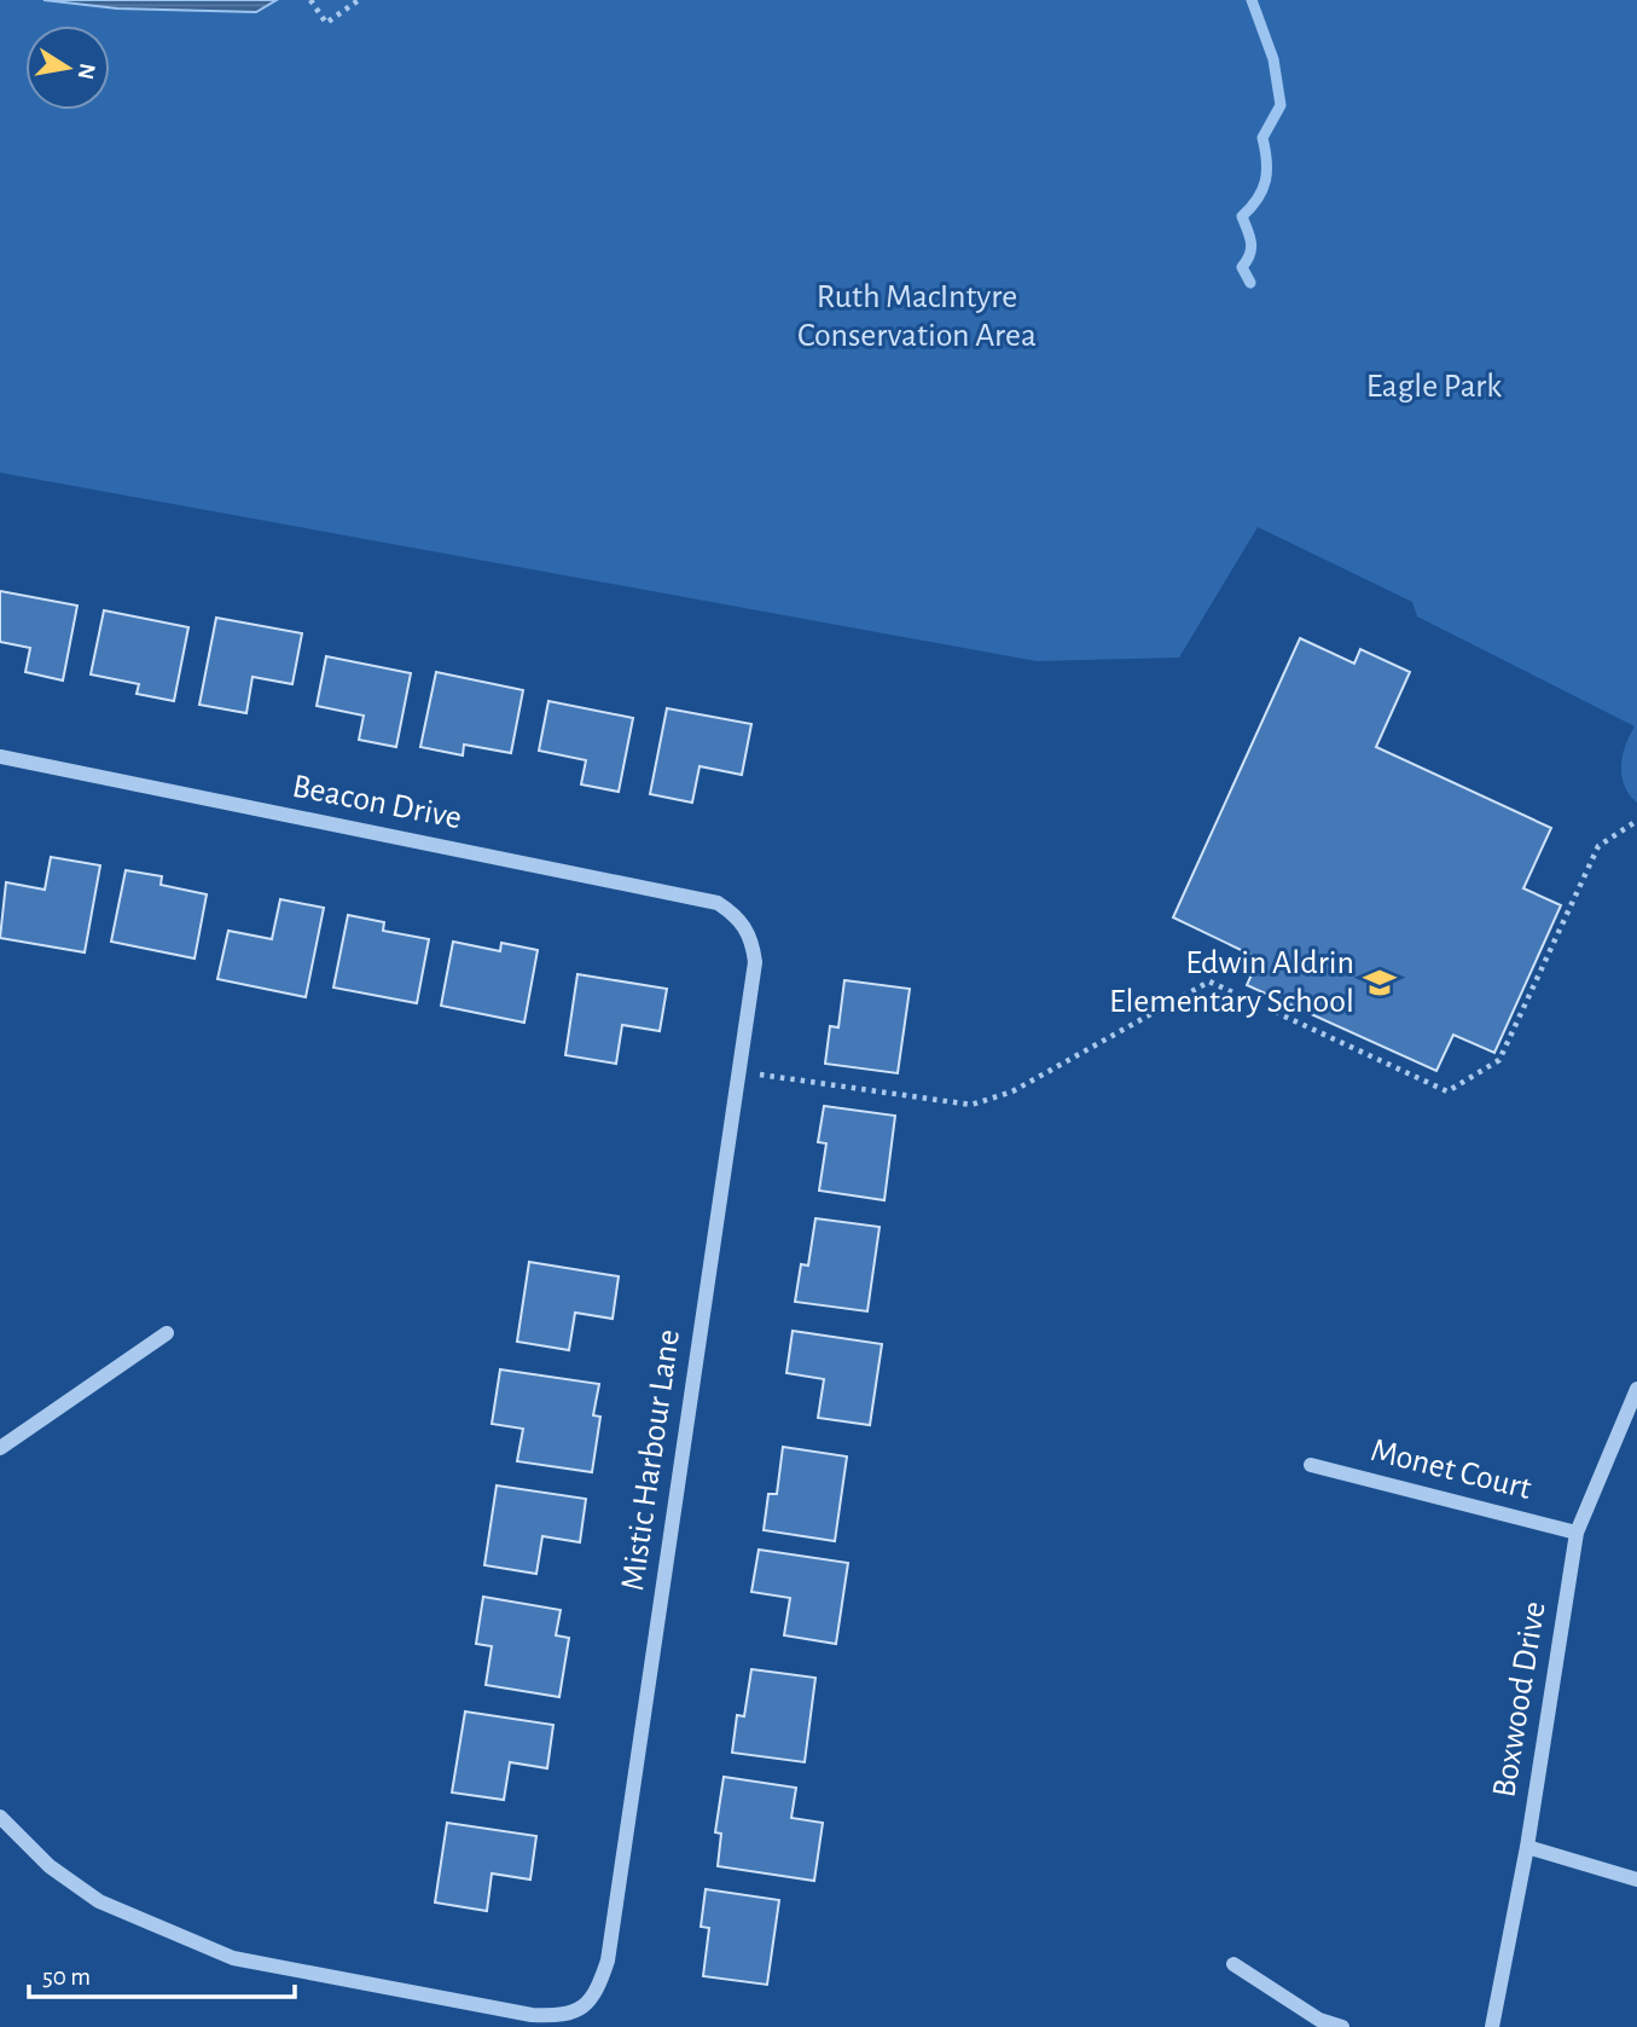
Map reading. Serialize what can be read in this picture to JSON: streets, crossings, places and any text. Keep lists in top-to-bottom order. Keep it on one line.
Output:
{"streets":{"street":["Beacon Drive","Mistic Harbour Lane","Monet Court","Boxwood Drive"]},"crossings":[["Beacon Drive","Mistic Harbour Lane"],["Monet Court","Boxwood Drive"]],"parks":["Ruth MacIntyre Conservation Area","Eagle Park"],"places":{"school or university":["Edwin Aldrin Elementary School"]},"scale_bar":"50 m","north":"right"}
